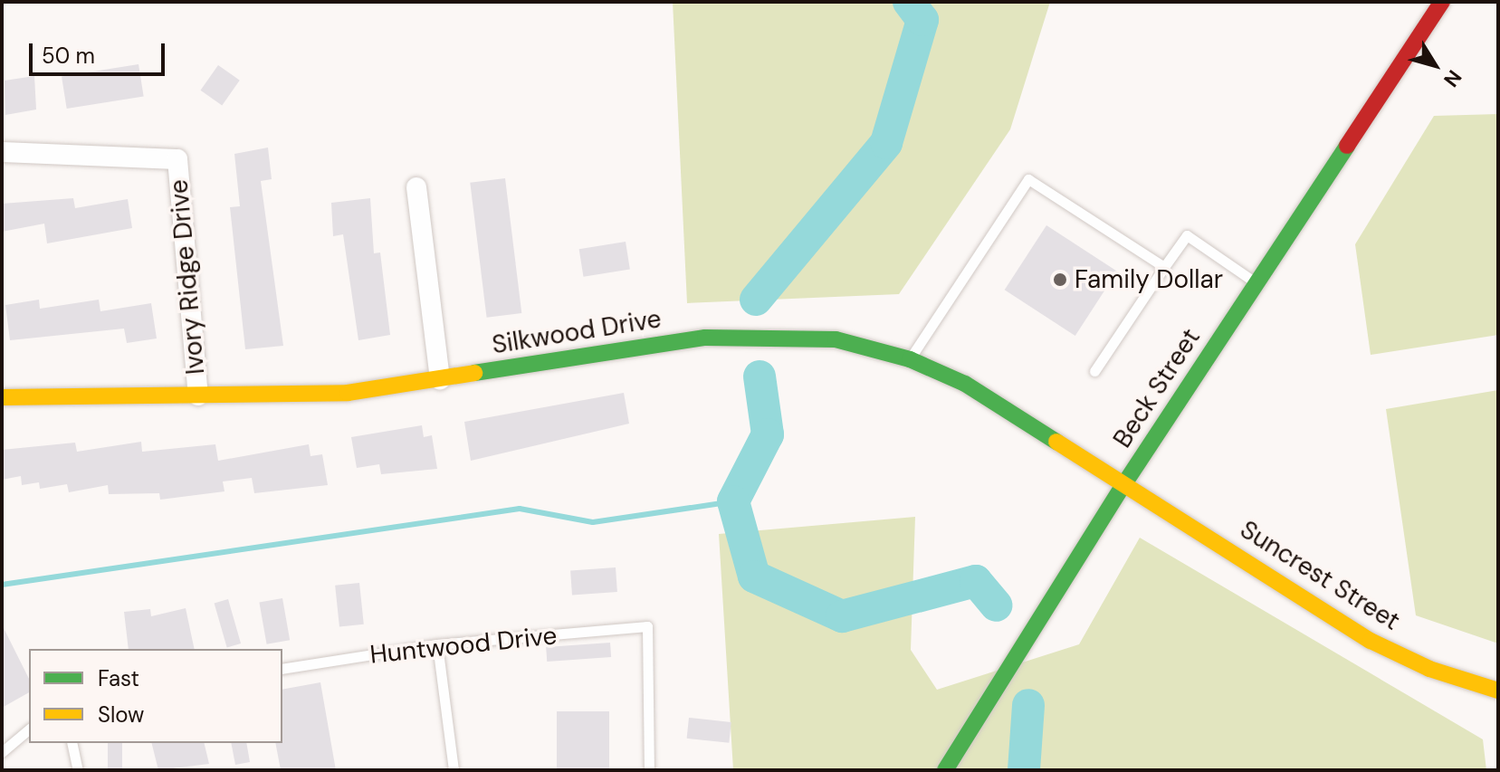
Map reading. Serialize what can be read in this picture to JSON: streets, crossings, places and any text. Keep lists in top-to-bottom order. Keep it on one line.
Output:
{"streets":{"street":["Ivory Ridge Drive","Silkwood Drive","Beck Street","Suncrest Street"],"lane":["Huntwood Drive"]},"crossings":[["Ivory Ridge Drive","Silkwood Drive"],["Silkwood Drive","Beck Street"],["Silkwood Drive","Suncrest Street"],["Beck Street","Suncrest Street"]],"places":["Family Dollar"],"legend":["Fast","Slow"],"scale_bar":"50 m","north":"bottom right"}
